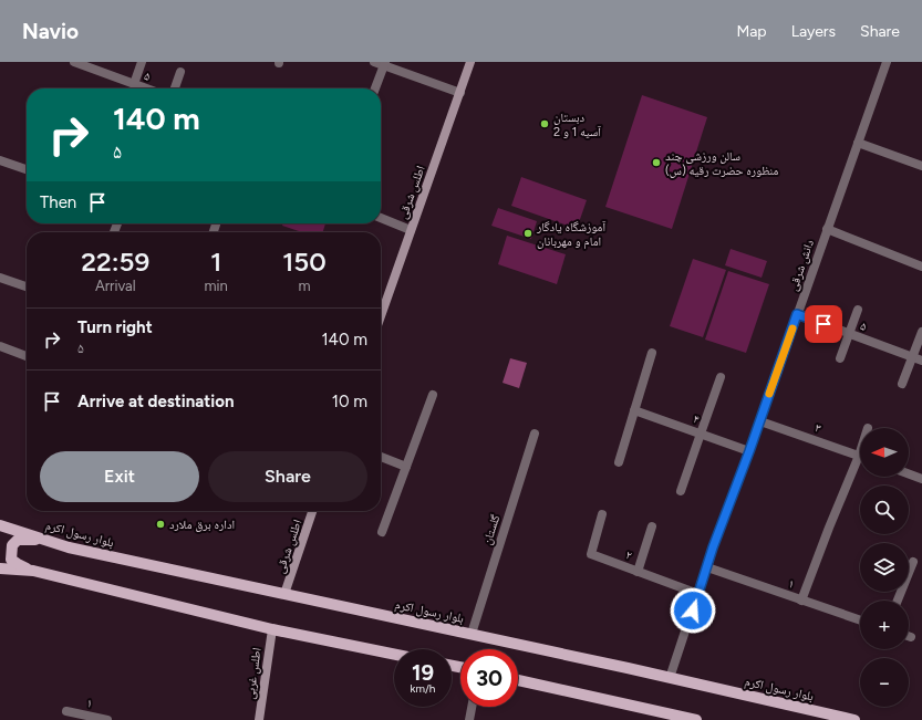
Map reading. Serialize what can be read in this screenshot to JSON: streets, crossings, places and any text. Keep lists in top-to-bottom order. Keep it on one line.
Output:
{"streets":{"main road":["بلوار رسول اکرم"],"street":["۵","اطلس شرقی","دانش شرقی","۴","۳","گلستان","۲","۱","اطلس غربی"]},"crossings":[["۵","دانش شرقی"],["اطلس شرقی","بلوار رسول اکرم"],["دانش شرقی","۴"],["دانش شرقی","۳"],["دانش شرقی","بلوار رسول اکرم"],["دانش شرقی","۲"],["دانش شرقی","۱"],["گلستان","بلوار رسول اکرم"]],"places":["دبستان آسیه 1 و 2","سالن ورزشی چند منظوره حضرت رقیه (س)","آموزشگاه یادگار امام و مهربانان","اداره برق ملارد"],"north":"left","page":{"header":"Navio","nav":["Map","Layers","Share"],"turn":["140 m","۵"],"then":"Then","eta":["22:59","Arrival","1","min","150","m"],"list":[{"name":"Turn right","note":"۵","value":"140 m"},{"name":"Arrive at destination","value":"10 m"}],"map_buttons":["+","−"],"buttons":["Exit","Share"],"speed":"19 km/h","limit":"30"}}
